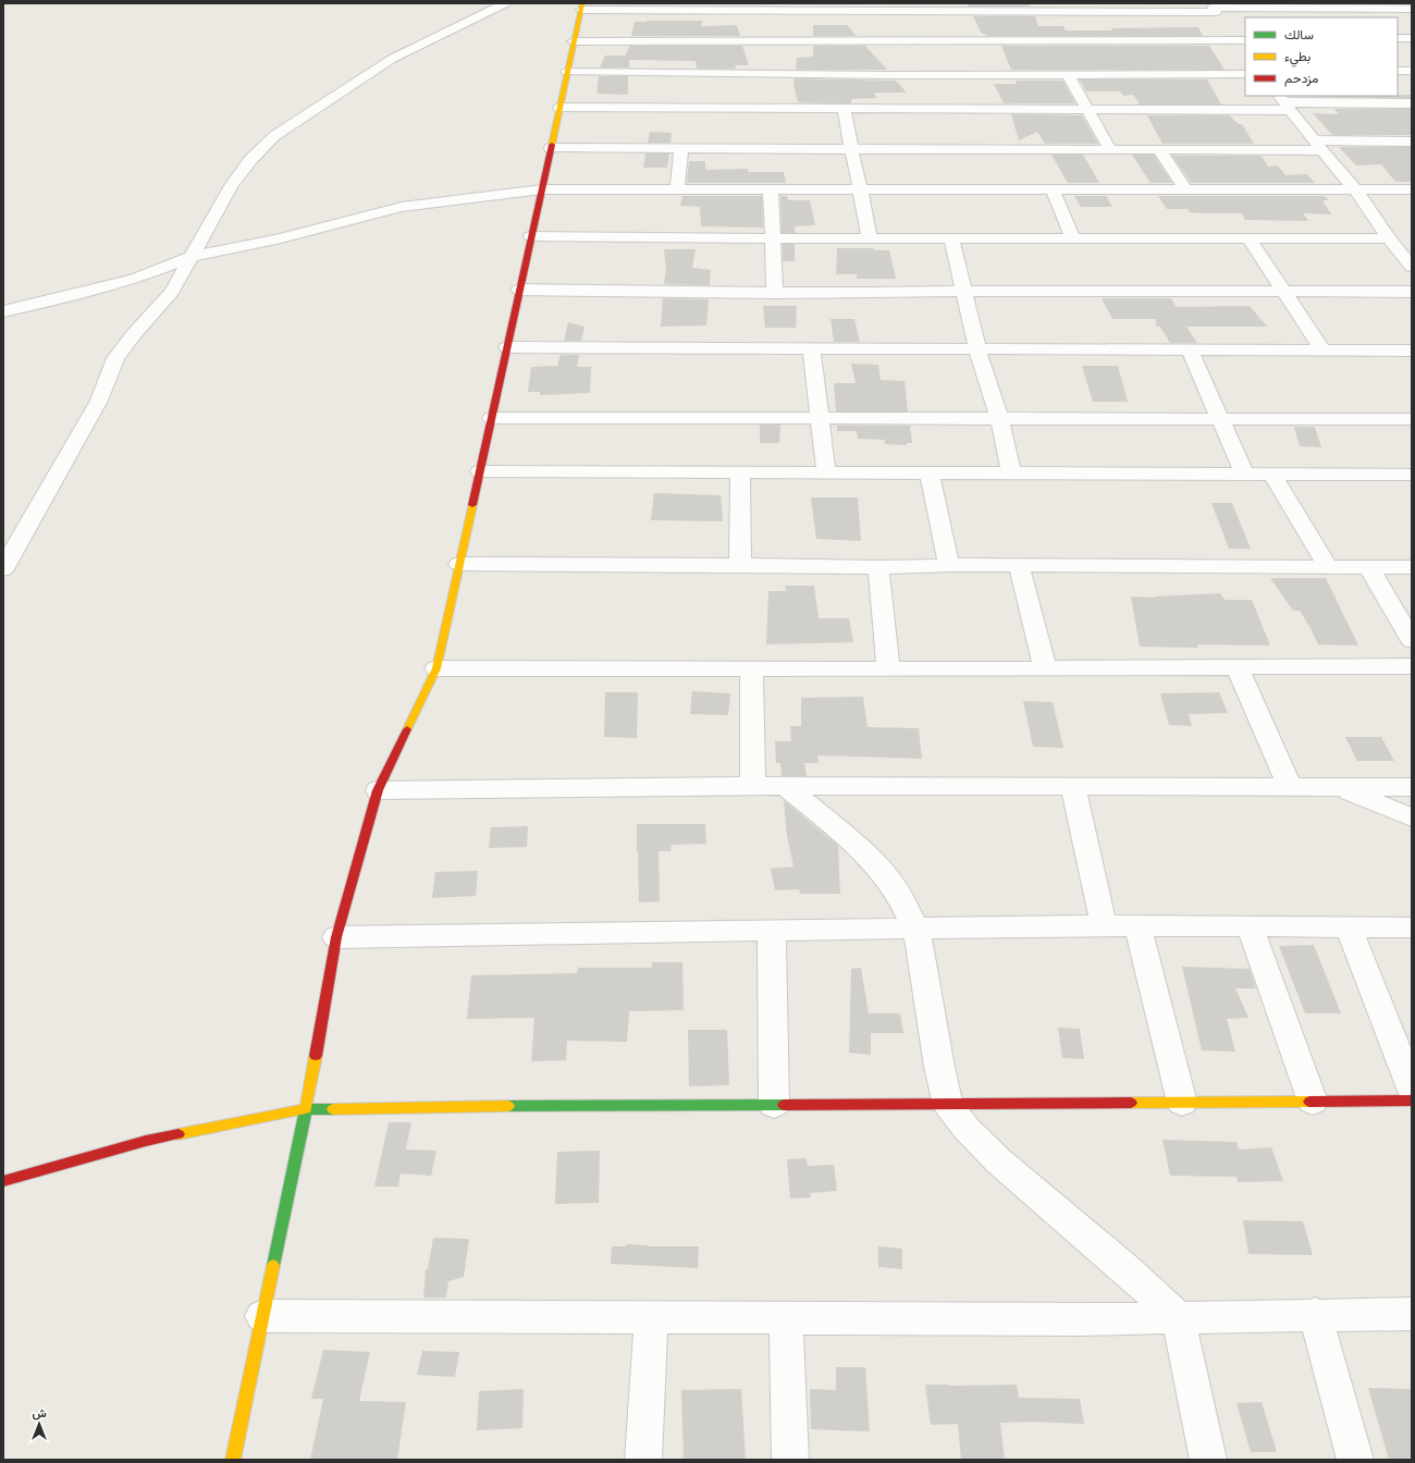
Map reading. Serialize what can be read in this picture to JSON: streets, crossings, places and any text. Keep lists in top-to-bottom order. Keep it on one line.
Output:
{"legend":["سالك","بطيء","مزدحم"],"north":"top"}
